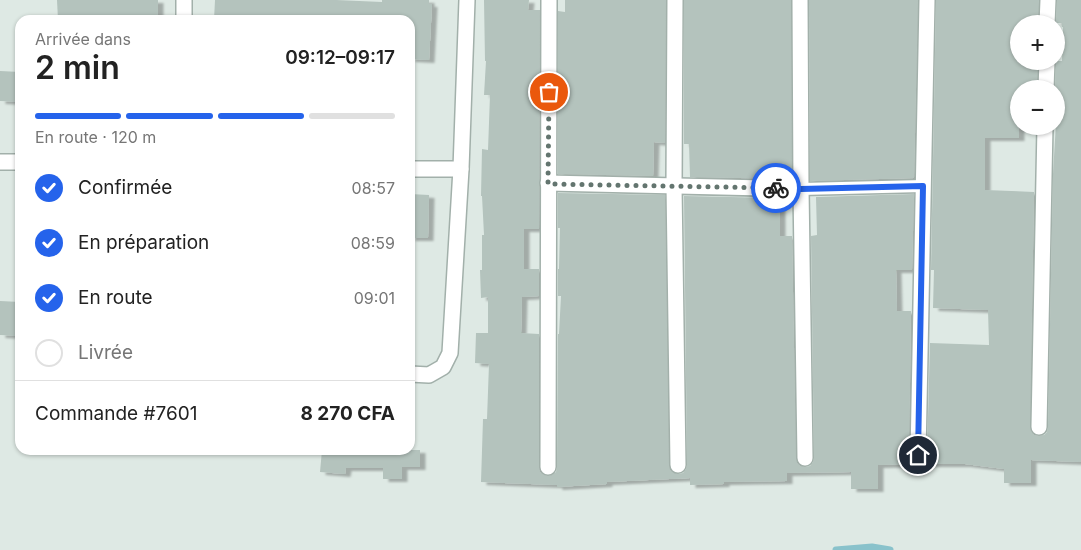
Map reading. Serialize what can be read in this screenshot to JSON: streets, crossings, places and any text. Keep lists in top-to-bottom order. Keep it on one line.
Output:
{"page":{"map_buttons":["+","−"],"heading":["2 min","Arrivée dans","09:12–09:17"],"panel":["Commande #7601","8 270 CFA"],"bar":"En route · 120 m","list":[["Confirmée","08:57"],["En préparation","08:59"],["En route","09:01"],"Livrée"]}}
